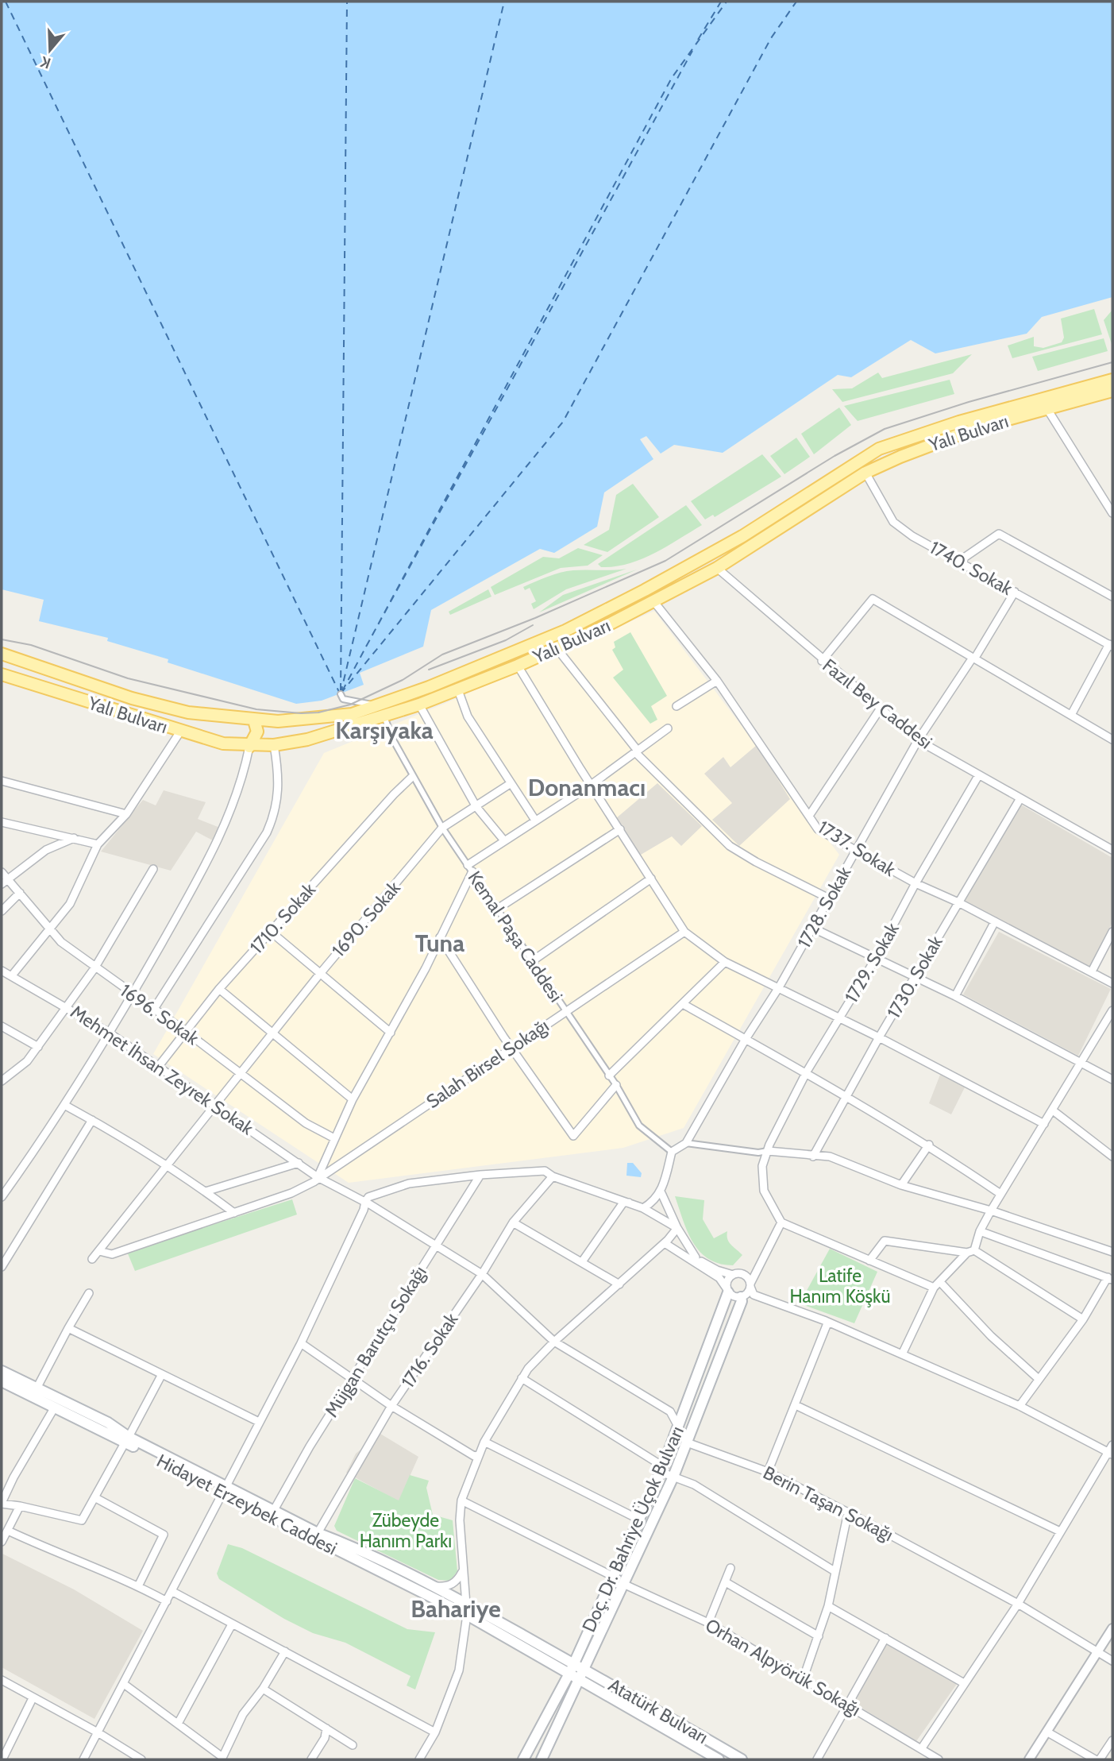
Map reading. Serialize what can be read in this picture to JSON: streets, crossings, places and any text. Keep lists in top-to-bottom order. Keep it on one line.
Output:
{"streets":{"main road":["Yalı Bulvarı","1740. Sokak","Hidayet Erzeybek Caddesi","Doç. Dr. Bahriye Üçok Bulvarı","Atatürk Bulvarı"],"street":["Fazıl Bey Caddesi","1737. Sokak","1728. Sokak","1710. Sokak","1690. Sokak","Kemal Paşa Caddesi","1729. Sokak","1730. Sokak","1696. Sokak","Salah Birsel Sokağı","Mehmet İhsan Zeyrek Sokak","Müjgan Barutçu Sokağı","1716. Sokak","Berin Taşan Sokağı","Orhan Alpyörük Sokağı"]},"crossings":[["Yalı Bulvarı","1740. Sokak"],["Yalı Bulvarı","Fazıl Bey Caddesi"],["Yalı Bulvarı","1737. Sokak"],["Yalı Bulvarı","Kemal Paşa Caddesi"],["1740. Sokak","1728. Sokak"],["Fazıl Bey Caddesi","1728. Sokak"],["Fazıl Bey Caddesi","1729. Sokak"],["Fazıl Bey Caddesi","1730. Sokak"],["1737. Sokak","1728. Sokak"],["1737. Sokak","1729. Sokak"],["1737. Sokak","1730. Sokak"],["1728. Sokak","Kemal Paşa Caddesi"],["1710. Sokak","Kemal Paşa Caddesi"],["1710. Sokak","1696. Sokak"],["1710. Sokak","Mehmet İhsan Zeyrek Sokak"],["1690. Sokak","Kemal Paşa Caddesi"],["1690. Sokak","1696. Sokak"],["1690. Sokak","Salah Birsel Sokağı"],["1690. Sokak","Mehmet İhsan Zeyrek Sokak"],["Kemal Paşa Caddesi","Salah Birsel Sokağı"],["Salah Birsel Sokağı","Mehmet İhsan Zeyrek Sokak"],["Mehmet İhsan Zeyrek Sokak","Müjgan Barutçu Sokağı"],["Mehmet İhsan Zeyrek Sokak","1716. Sokak"],["Müjgan Barutçu Sokağı","Hidayet Erzeybek Caddesi"],["1716. Sokak","Hidayet Erzeybek Caddesi"],["Berin Taşan Sokağı","Doç. Dr. Bahriye Üçok Bulvarı"],["Hidayet Erzeybek Caddesi","Doç. Dr. Bahriye Üçok Bulvarı"],["Hidayet Erzeybek Caddesi","Atatürk Bulvarı"],["Doç. Dr. Bahriye Üçok Bulvarı","Orhan Alpyörük Sokağı"],["Doç. Dr. Bahriye Üçok Bulvarı","Atatürk Bulvarı"]],"districts":["Karşıyaka","Donanmacı","Tuna","Bahariye"],"parks":["Latife Hanım Köşkü","Zübeyde Hanım Parkı"],"north":"bottom"}
